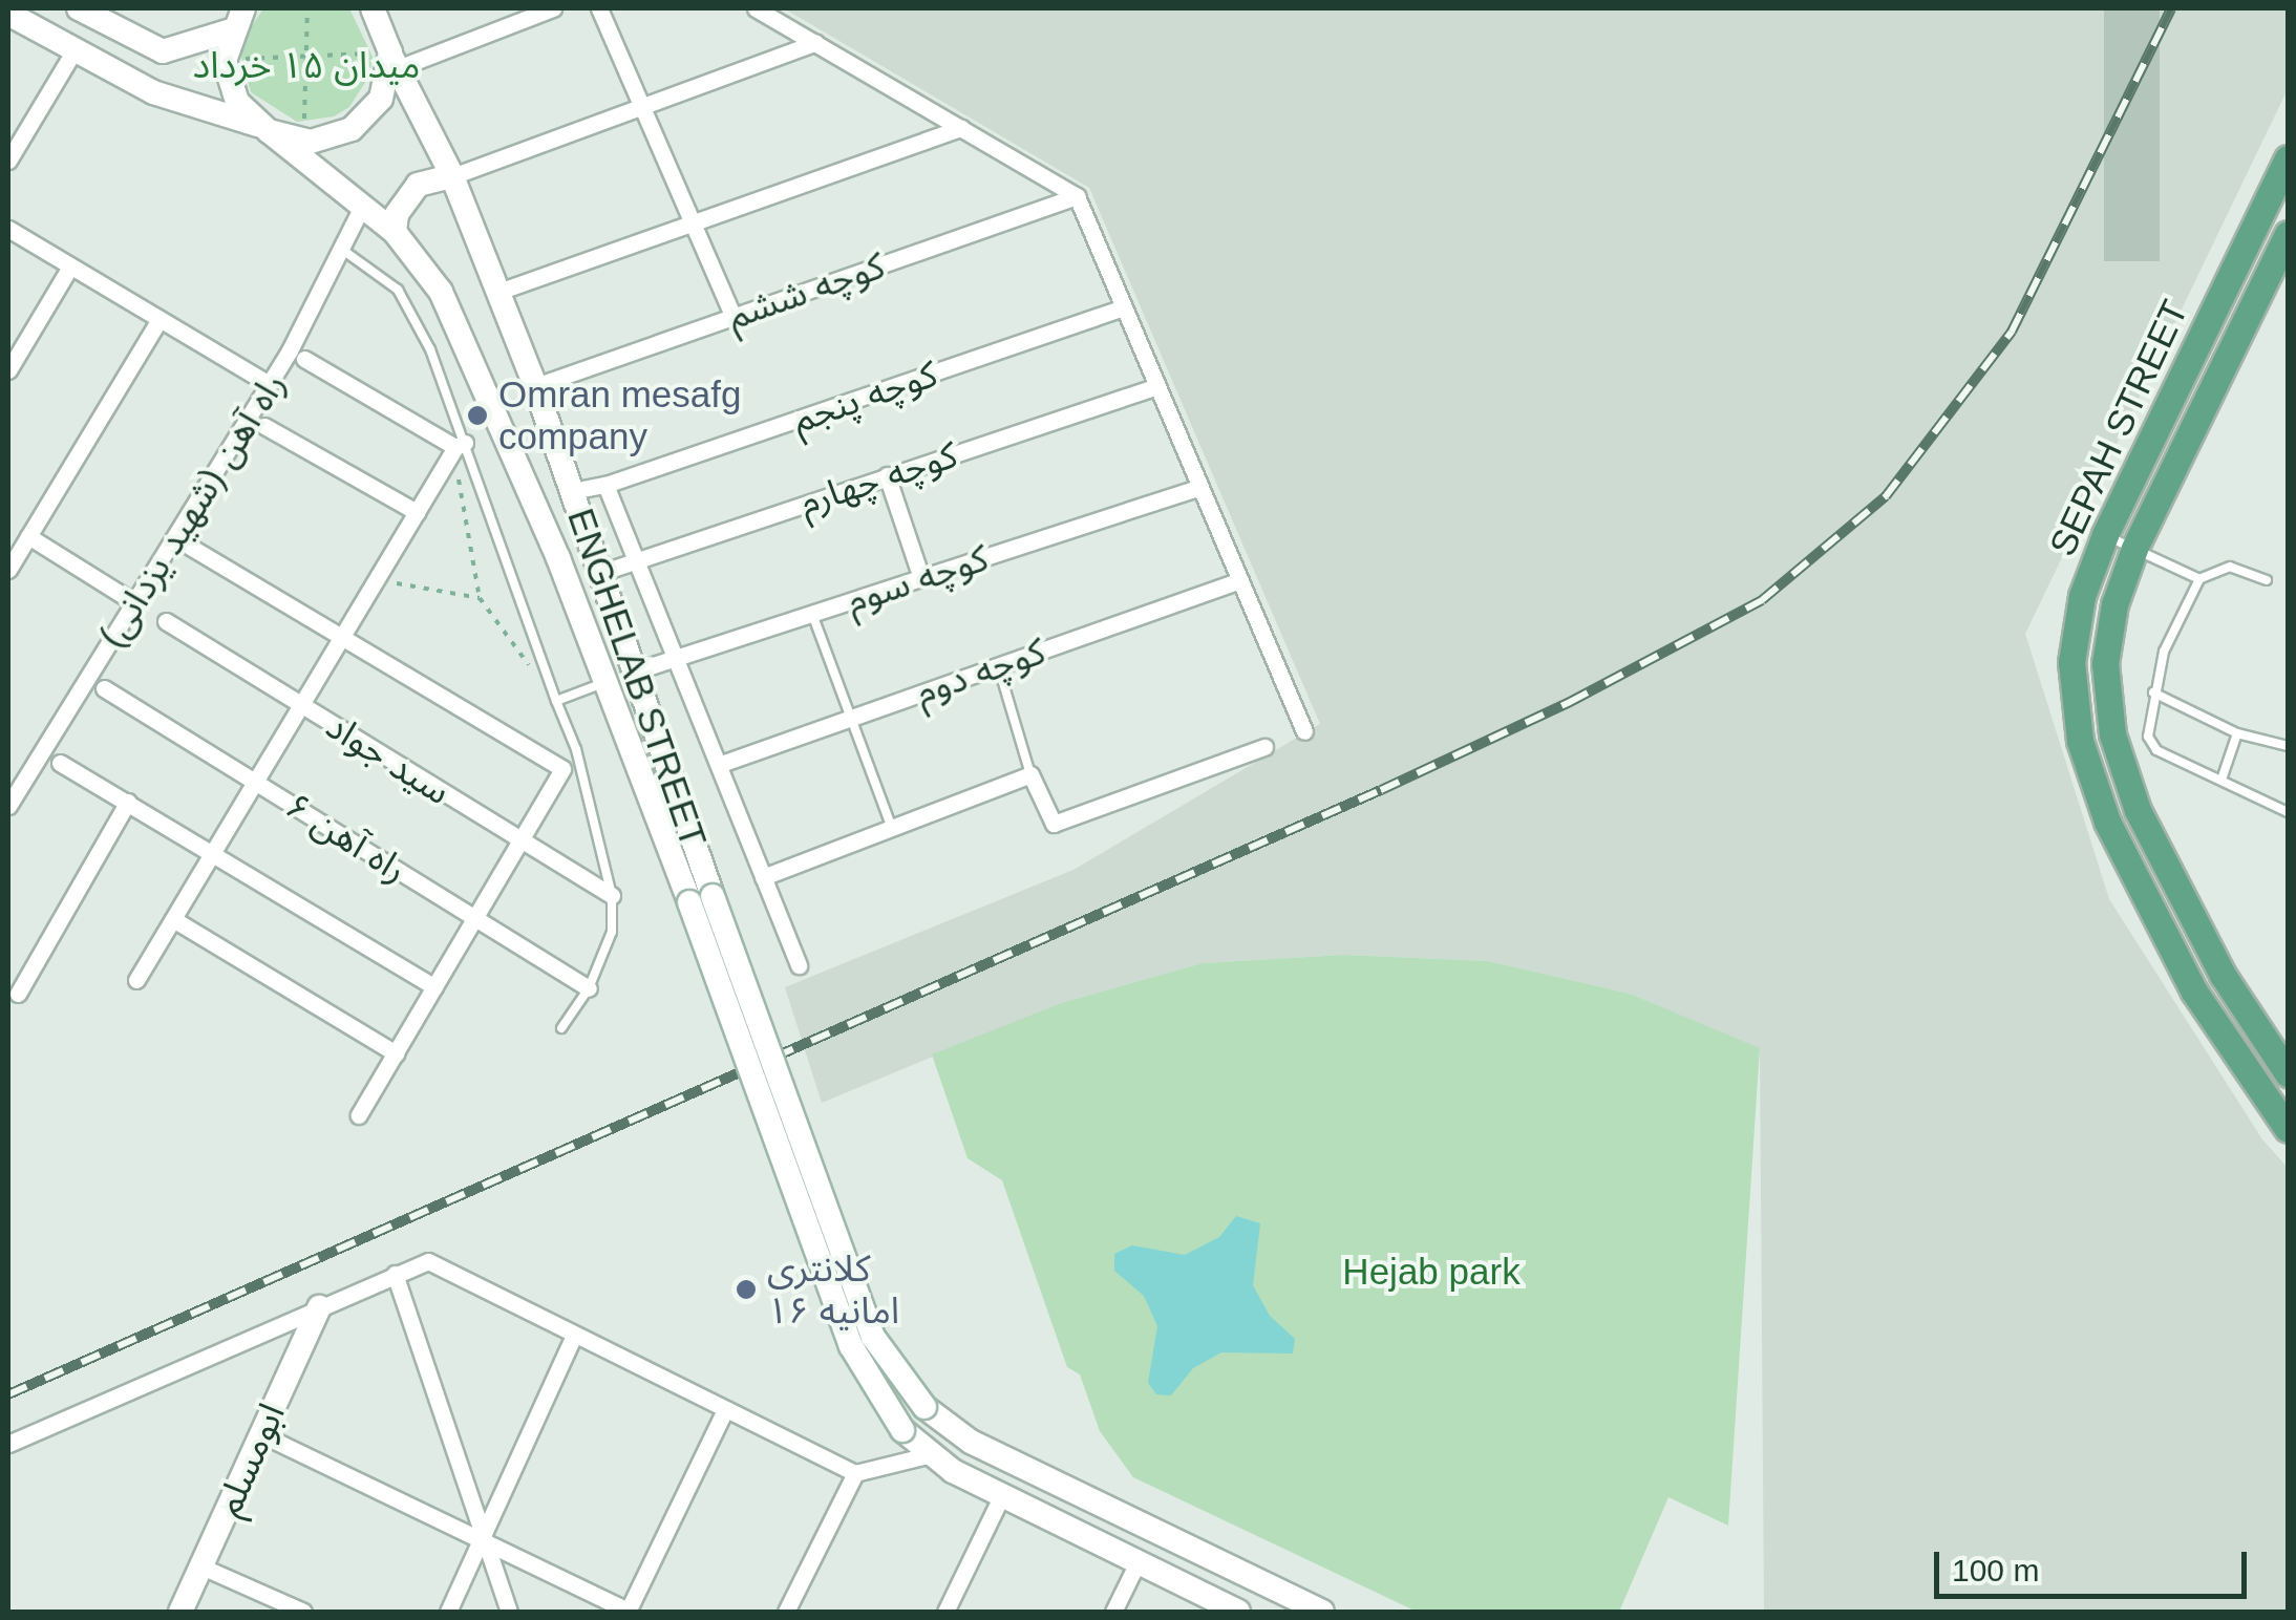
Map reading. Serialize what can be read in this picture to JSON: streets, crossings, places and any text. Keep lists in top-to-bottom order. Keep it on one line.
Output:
{"streets":{"main road":["SEPAH STREET","ENGHELAB STREET","ابومسلم"],"street":["کوچه ششم","کوچه پنجم","کوچه چهارم","راه آهن (شهید یزدانی)","کوچه سوم","کوچه دوم","سید جواد","راه آهن ۶"]},"crossings":[["کوچه ششم","ENGHELAB STREET"],["کوچه پنجم","ENGHELAB STREET"],["کوچه چهارم","ENGHELAB STREET"],["راه آهن (شهید یزدانی)","ENGHELAB STREET"],["کوچه سوم","ENGHELAB STREET"]],"parks":["میدان ۱۵ خرداد","Hejab park"],"places":["Omran mesafg company","کلانتری ۱۶ امانیه"],"scale_bar":"100 m"}
